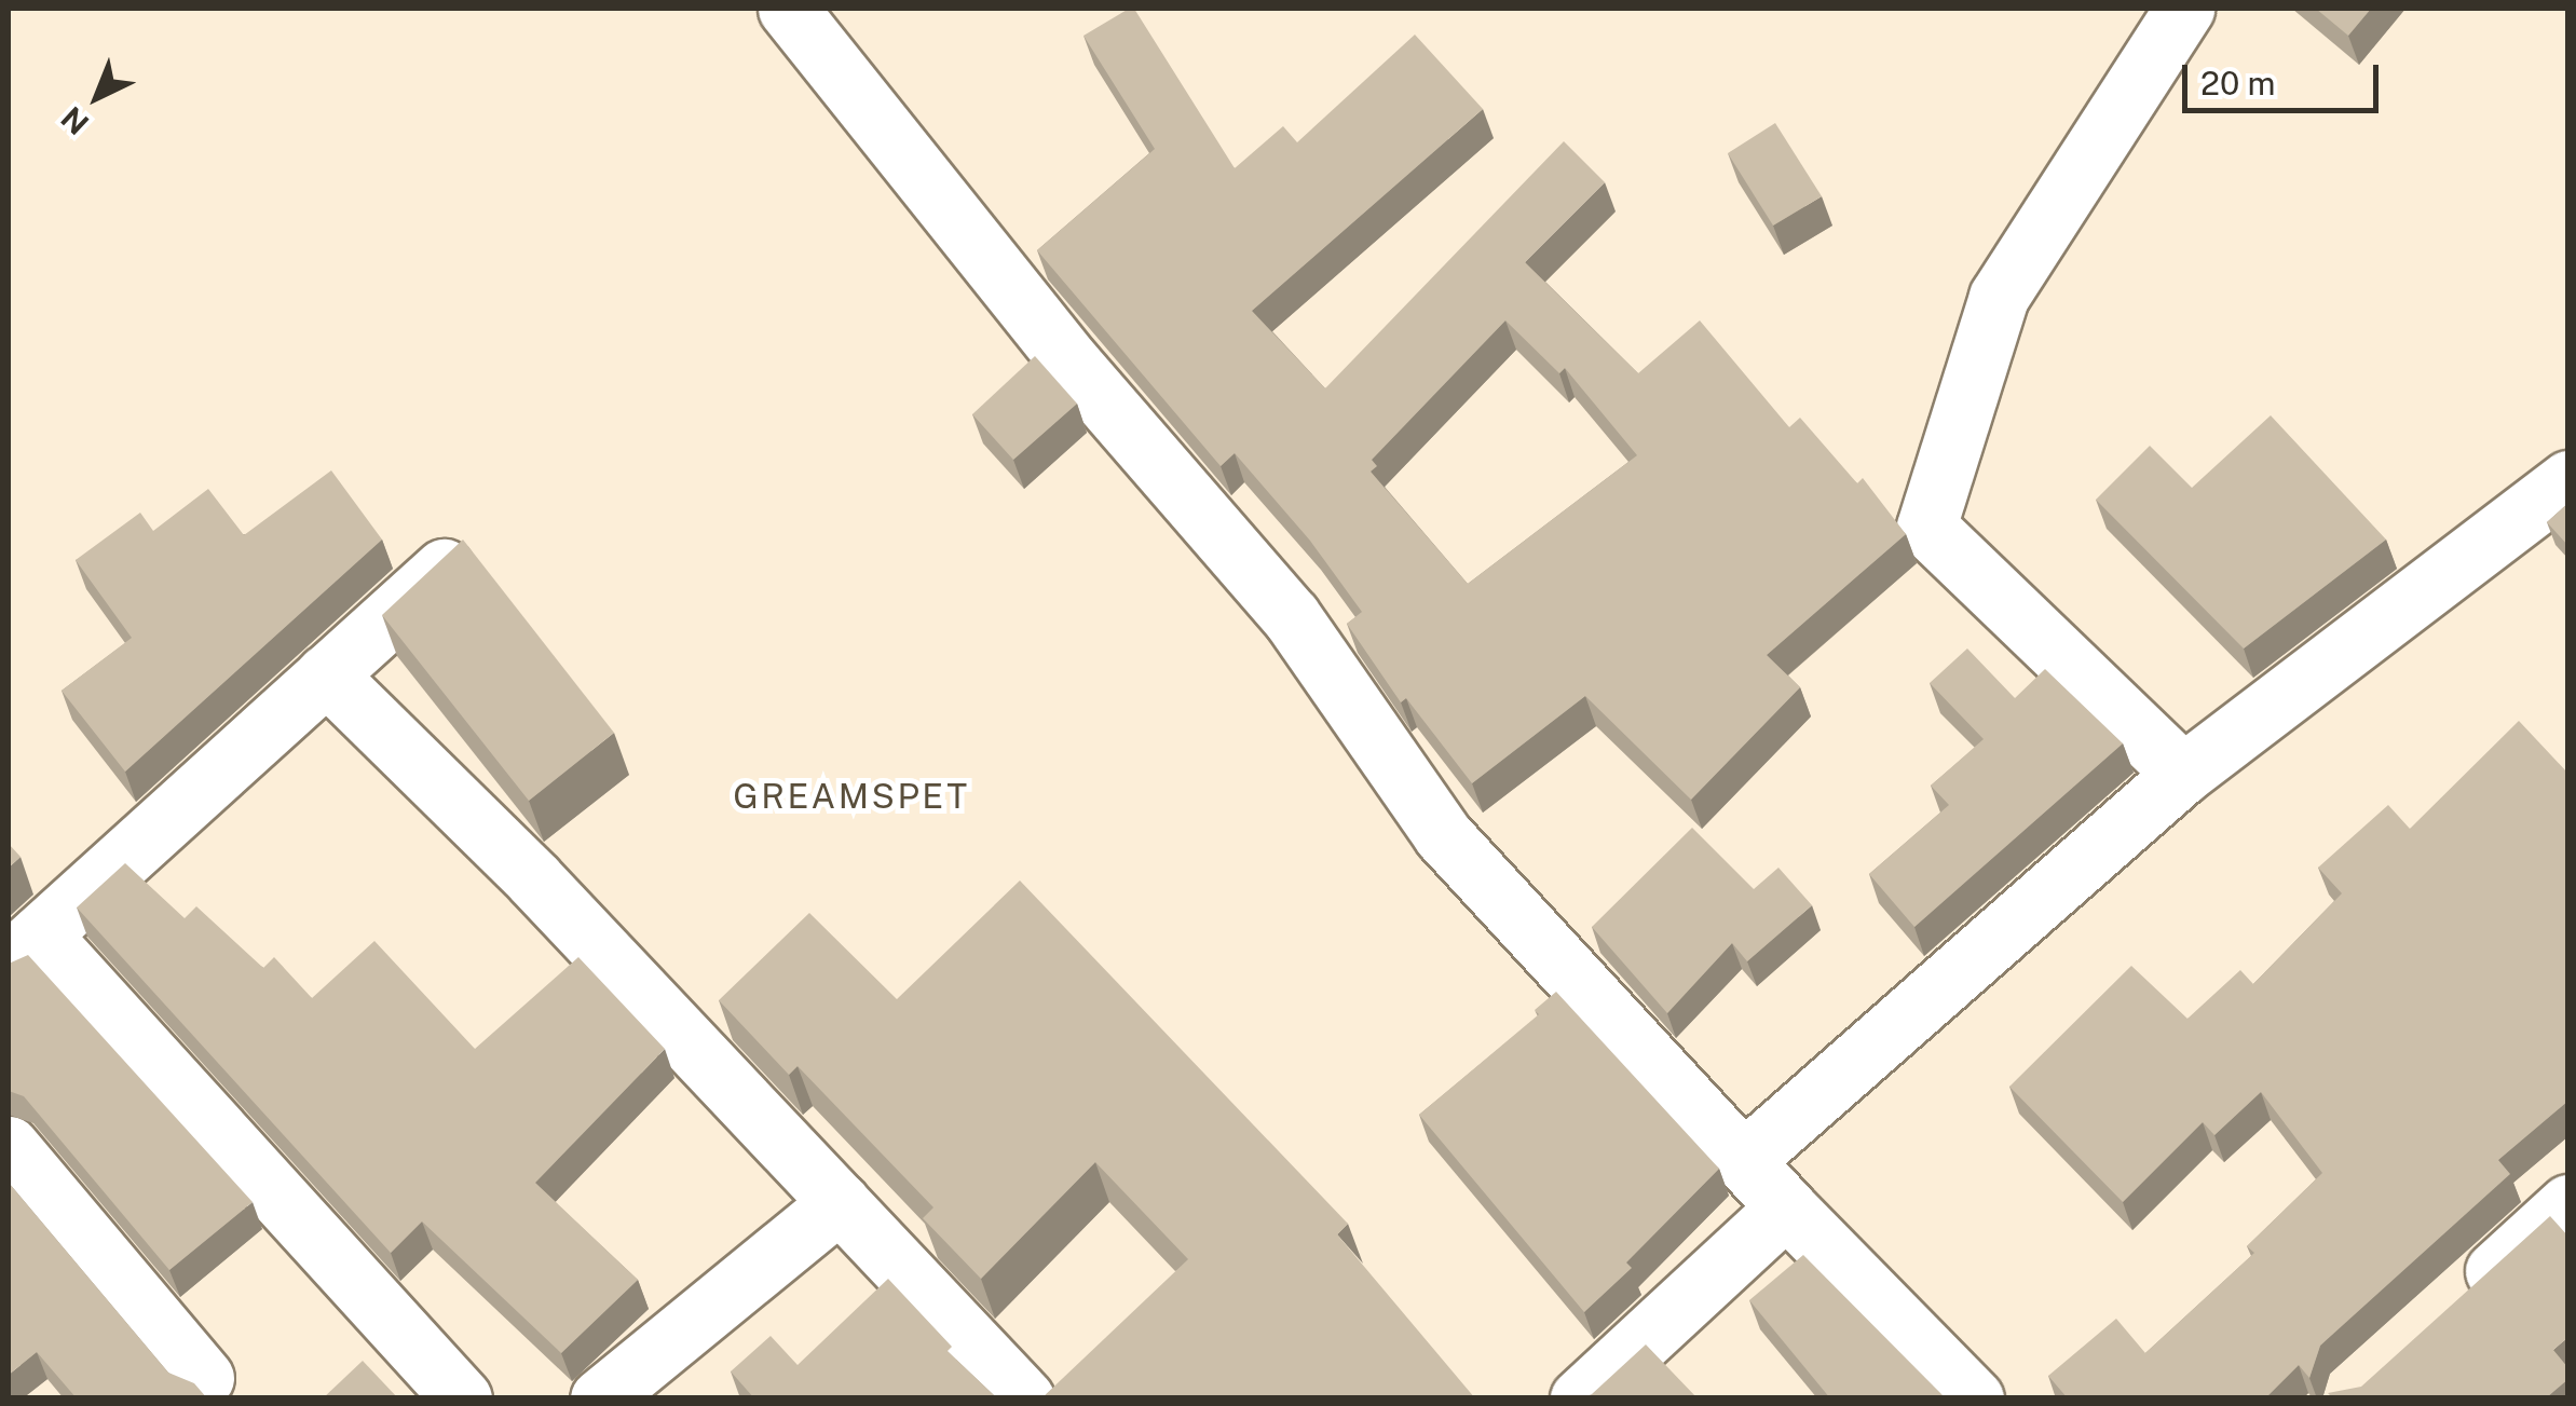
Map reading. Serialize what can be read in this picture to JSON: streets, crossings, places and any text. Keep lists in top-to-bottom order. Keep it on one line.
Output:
{"districts":["GREAMSPET"],"scale_bar":"20 m","north":"bottom left"}
